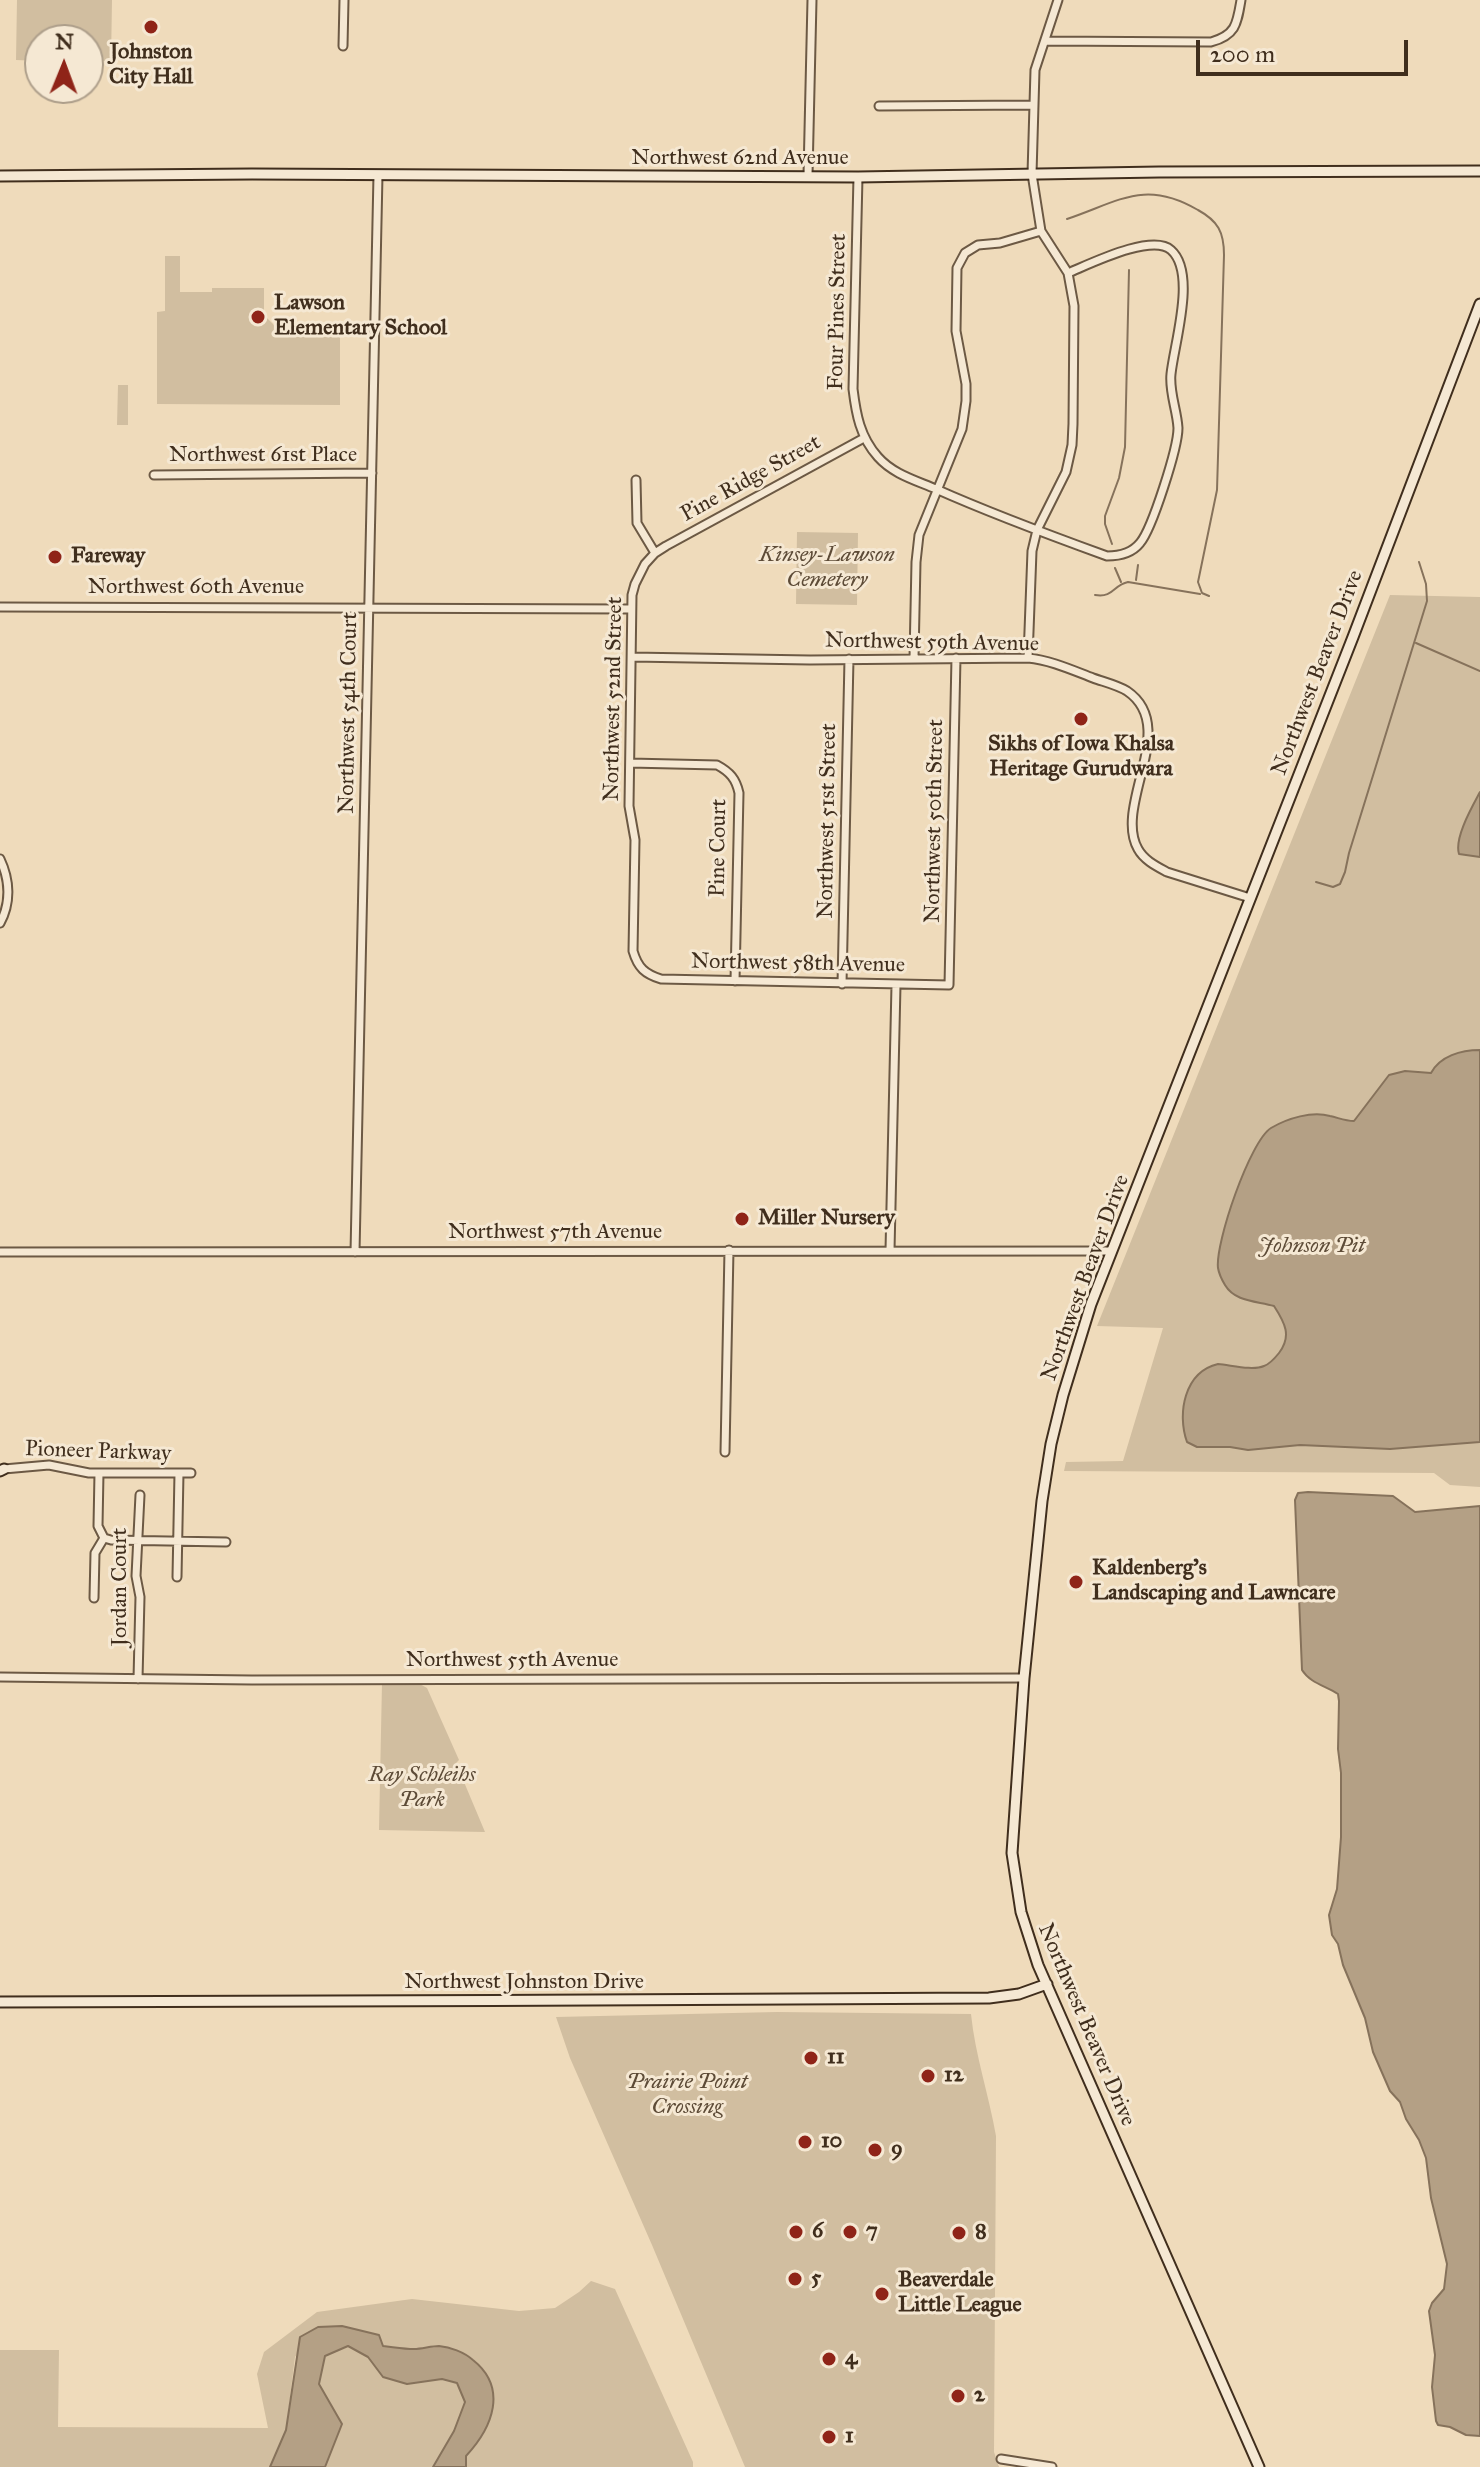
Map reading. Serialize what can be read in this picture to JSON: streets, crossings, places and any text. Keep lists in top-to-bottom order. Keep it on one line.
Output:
{"streets":{"street":["Northwest 62nd Avenue","Four Pines Street","Northwest 61st Place","Pine Ridge Street","Northwest 60th Avenue","Northwest 59th Avenue","Northwest Beaver Drive","Northwest 52nd Street","Northwest 54th Court","Northwest 51st Street","Northwest 50th Street","Pine Court","Northwest 58th Avenue","Northwest 57th Avenue","Pioneer Parkway","Jordan Court","Northwest 55th Avenue","Northwest Johnston Drive"]},"crossings":[["Northwest 62nd Avenue","Four Pines Street"],["Northwest 62nd Avenue","Northwest 54th Court"],["Four Pines Street","Pine Ridge Street"],["Northwest 61st Place","Northwest 54th Court"],["Pine Ridge Street","Northwest 52nd Street"],["Northwest 60th Avenue","Northwest 52nd Street"],["Northwest 60th Avenue","Northwest 54th Court"],["Northwest 59th Avenue","Northwest Beaver Drive"],["Northwest 59th Avenue","Northwest 52nd Street"],["Northwest 59th Avenue","Northwest 51st Street"],["Northwest 59th Avenue","Northwest 50th Street"],["Northwest Beaver Drive","Northwest 57th Avenue"],["Northwest Beaver Drive","Northwest 55th Avenue"],["Northwest Beaver Drive","Northwest Johnston Drive"],["Northwest 52nd Street","Pine Court"],["Northwest 52nd Street","Northwest 58th Avenue"],["Northwest 54th Court","Northwest 57th Avenue"],["Northwest 51st Street","Northwest 58th Avenue"],["Northwest 50th Street","Northwest 58th Avenue"],["Pine Court","Northwest 58th Avenue"],["Jordan Court","Northwest 55th Avenue"]],"parks":["Kinsey-Lawson Cemetery","Johnson Pit","Ray Schleihs Park","Prairie Point Crossing"],"places":["Johnston City Hall","Lawson Elementary School","Fareway","Sikhs of Iowa Khalsa Heritage Gurudwara","Miller Nursery","Kaldenberg's Landscaping and Lawncare","11","12","10","9","6","7","8","5","Beaverdale Little League","4","2","1"],"scale_bar":"200 m","north":"top"}
